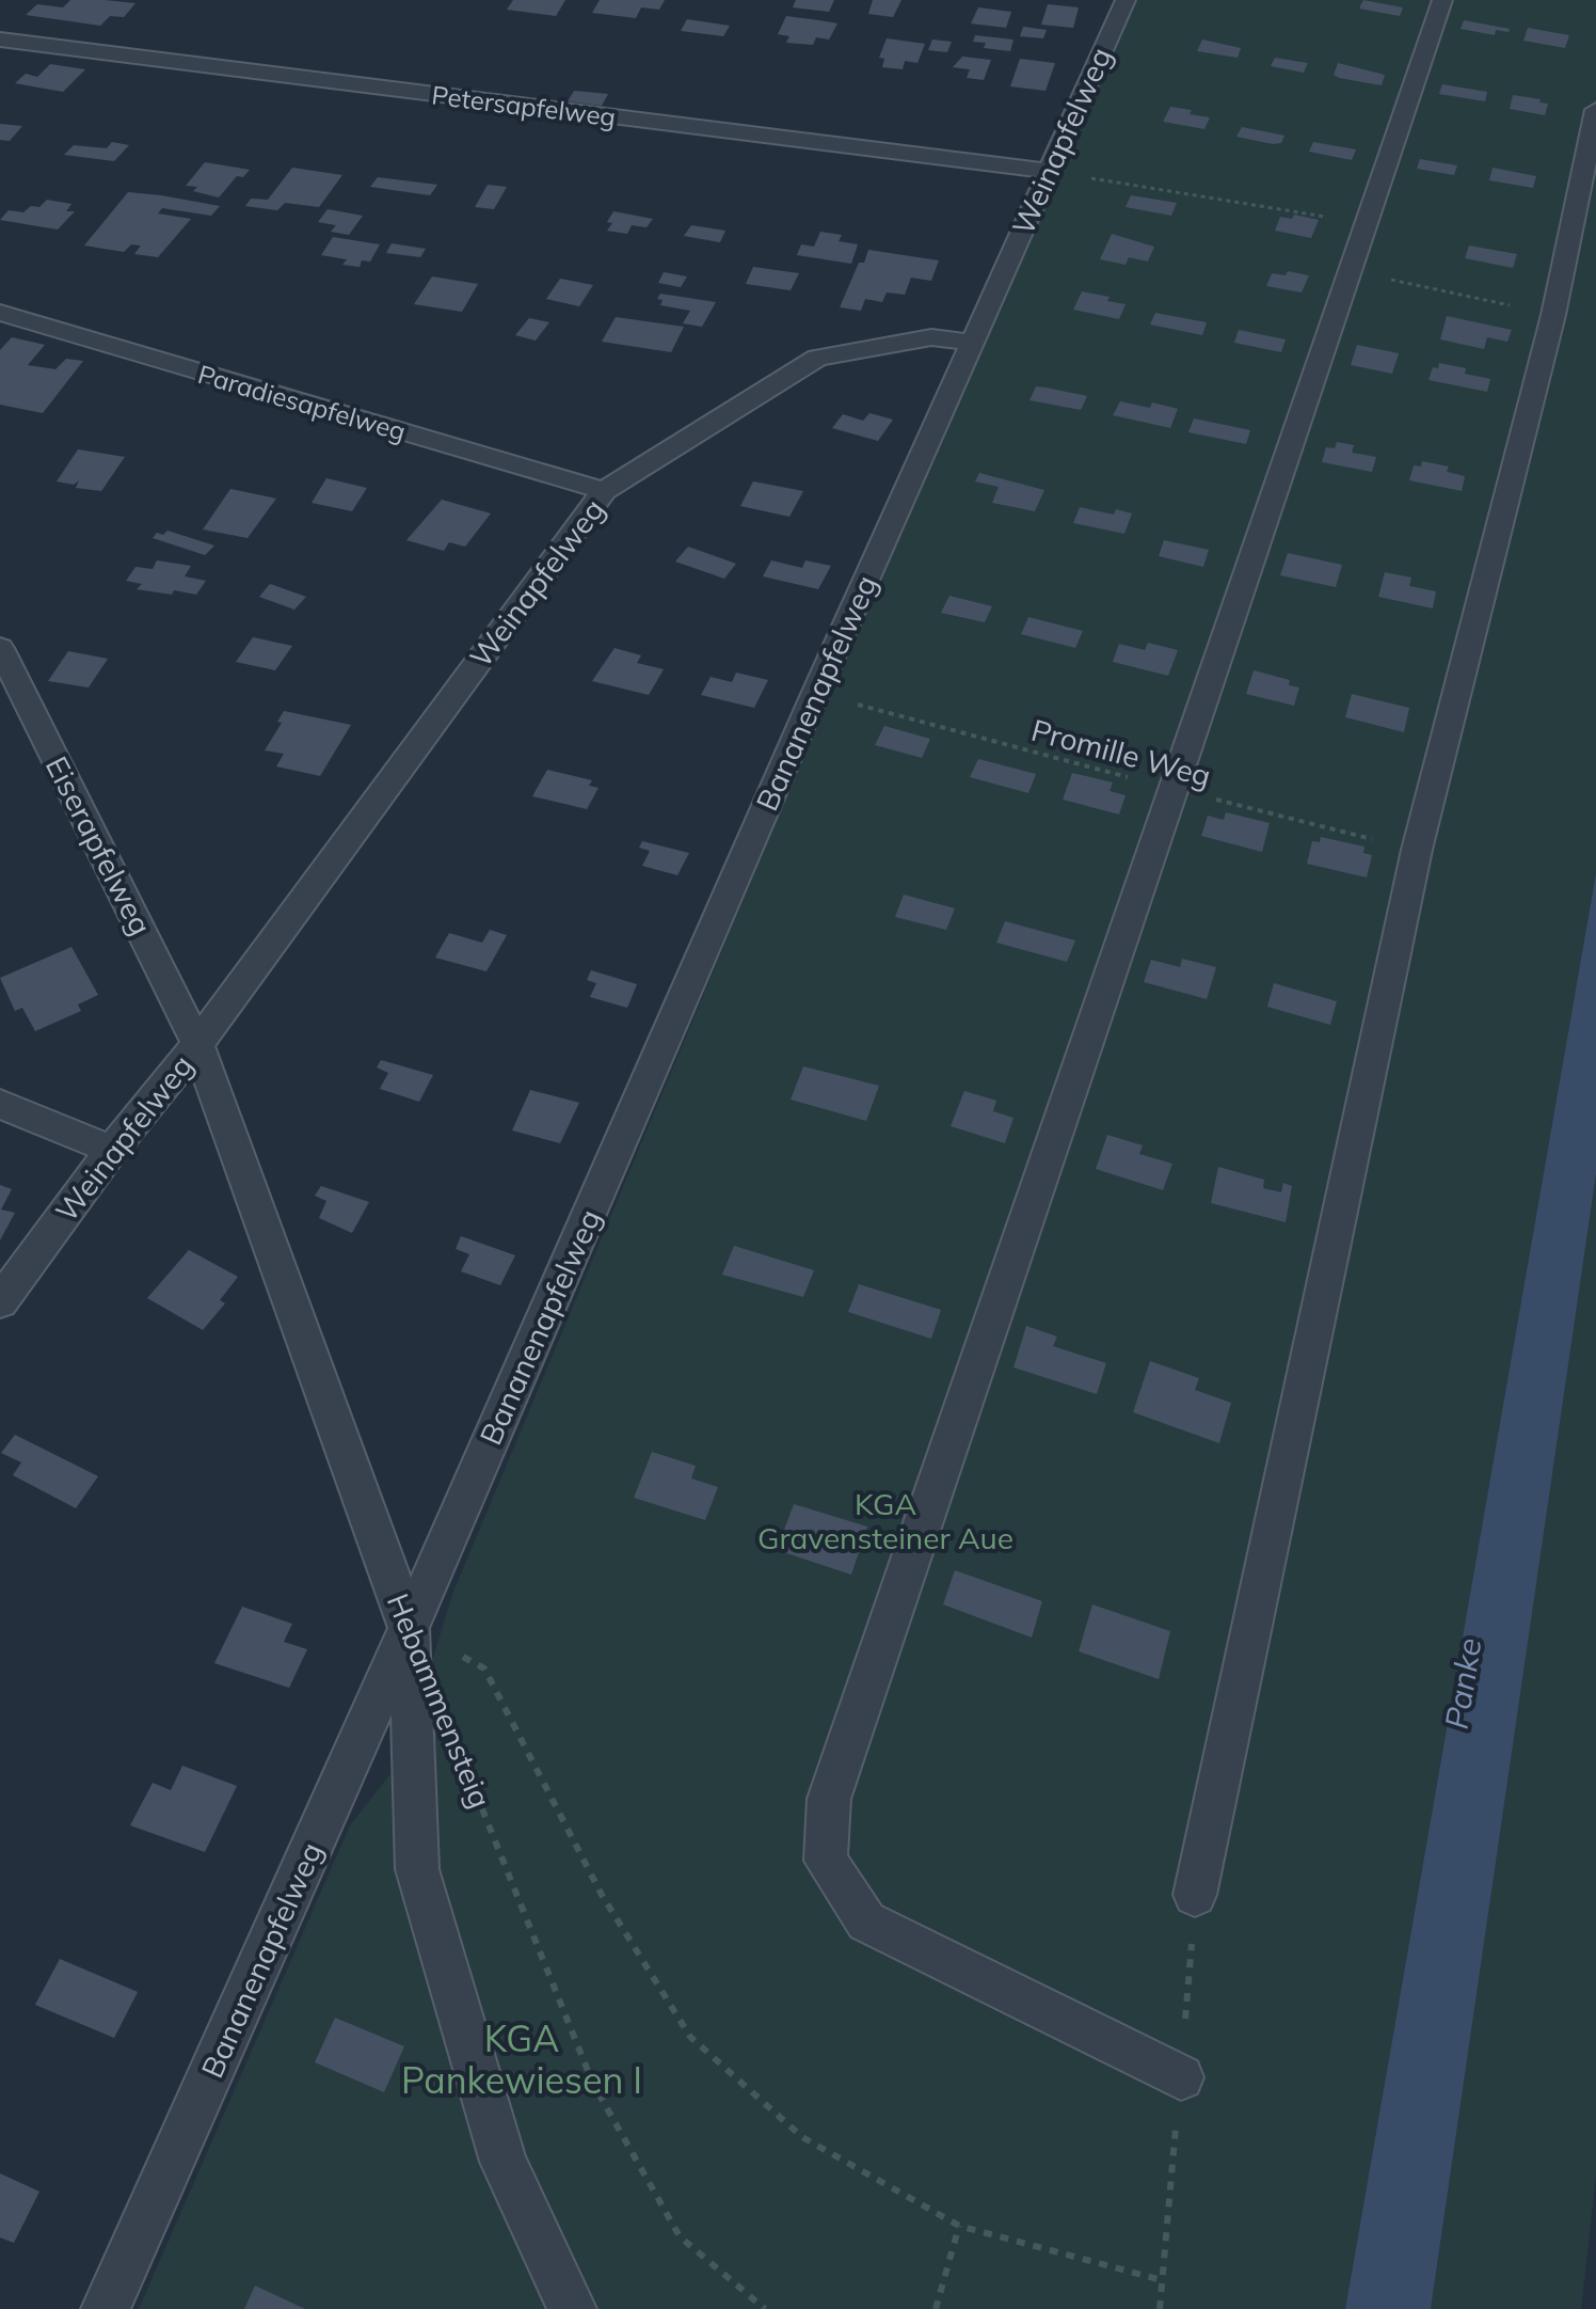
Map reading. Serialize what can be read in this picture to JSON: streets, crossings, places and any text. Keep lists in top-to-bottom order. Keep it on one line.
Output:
{"streets":{"lane":["Petersapfelweg","Weinapfelweg","Paradiesapfelweg","Bananenapfelweg","Eiserapfelweg","Hebammensteig"],"path":["Promille Weg"]},"crossings":[["Petersapfelweg","Weinapfelweg"],["Weinapfelweg","Paradiesapfelweg"],["Weinapfelweg","Bananenapfelweg"],["Weinapfelweg","Eiserapfelweg"],["Weinapfelweg","Hebammensteig"],["Bananenapfelweg","Promille Weg"],["Bananenapfelweg","Hebammensteig"],["Eiserapfelweg","Hebammensteig"]],"water":["Panke"],"parks":["KGA Gravensteiner Aue","KGA Pankewiesen I"]}
